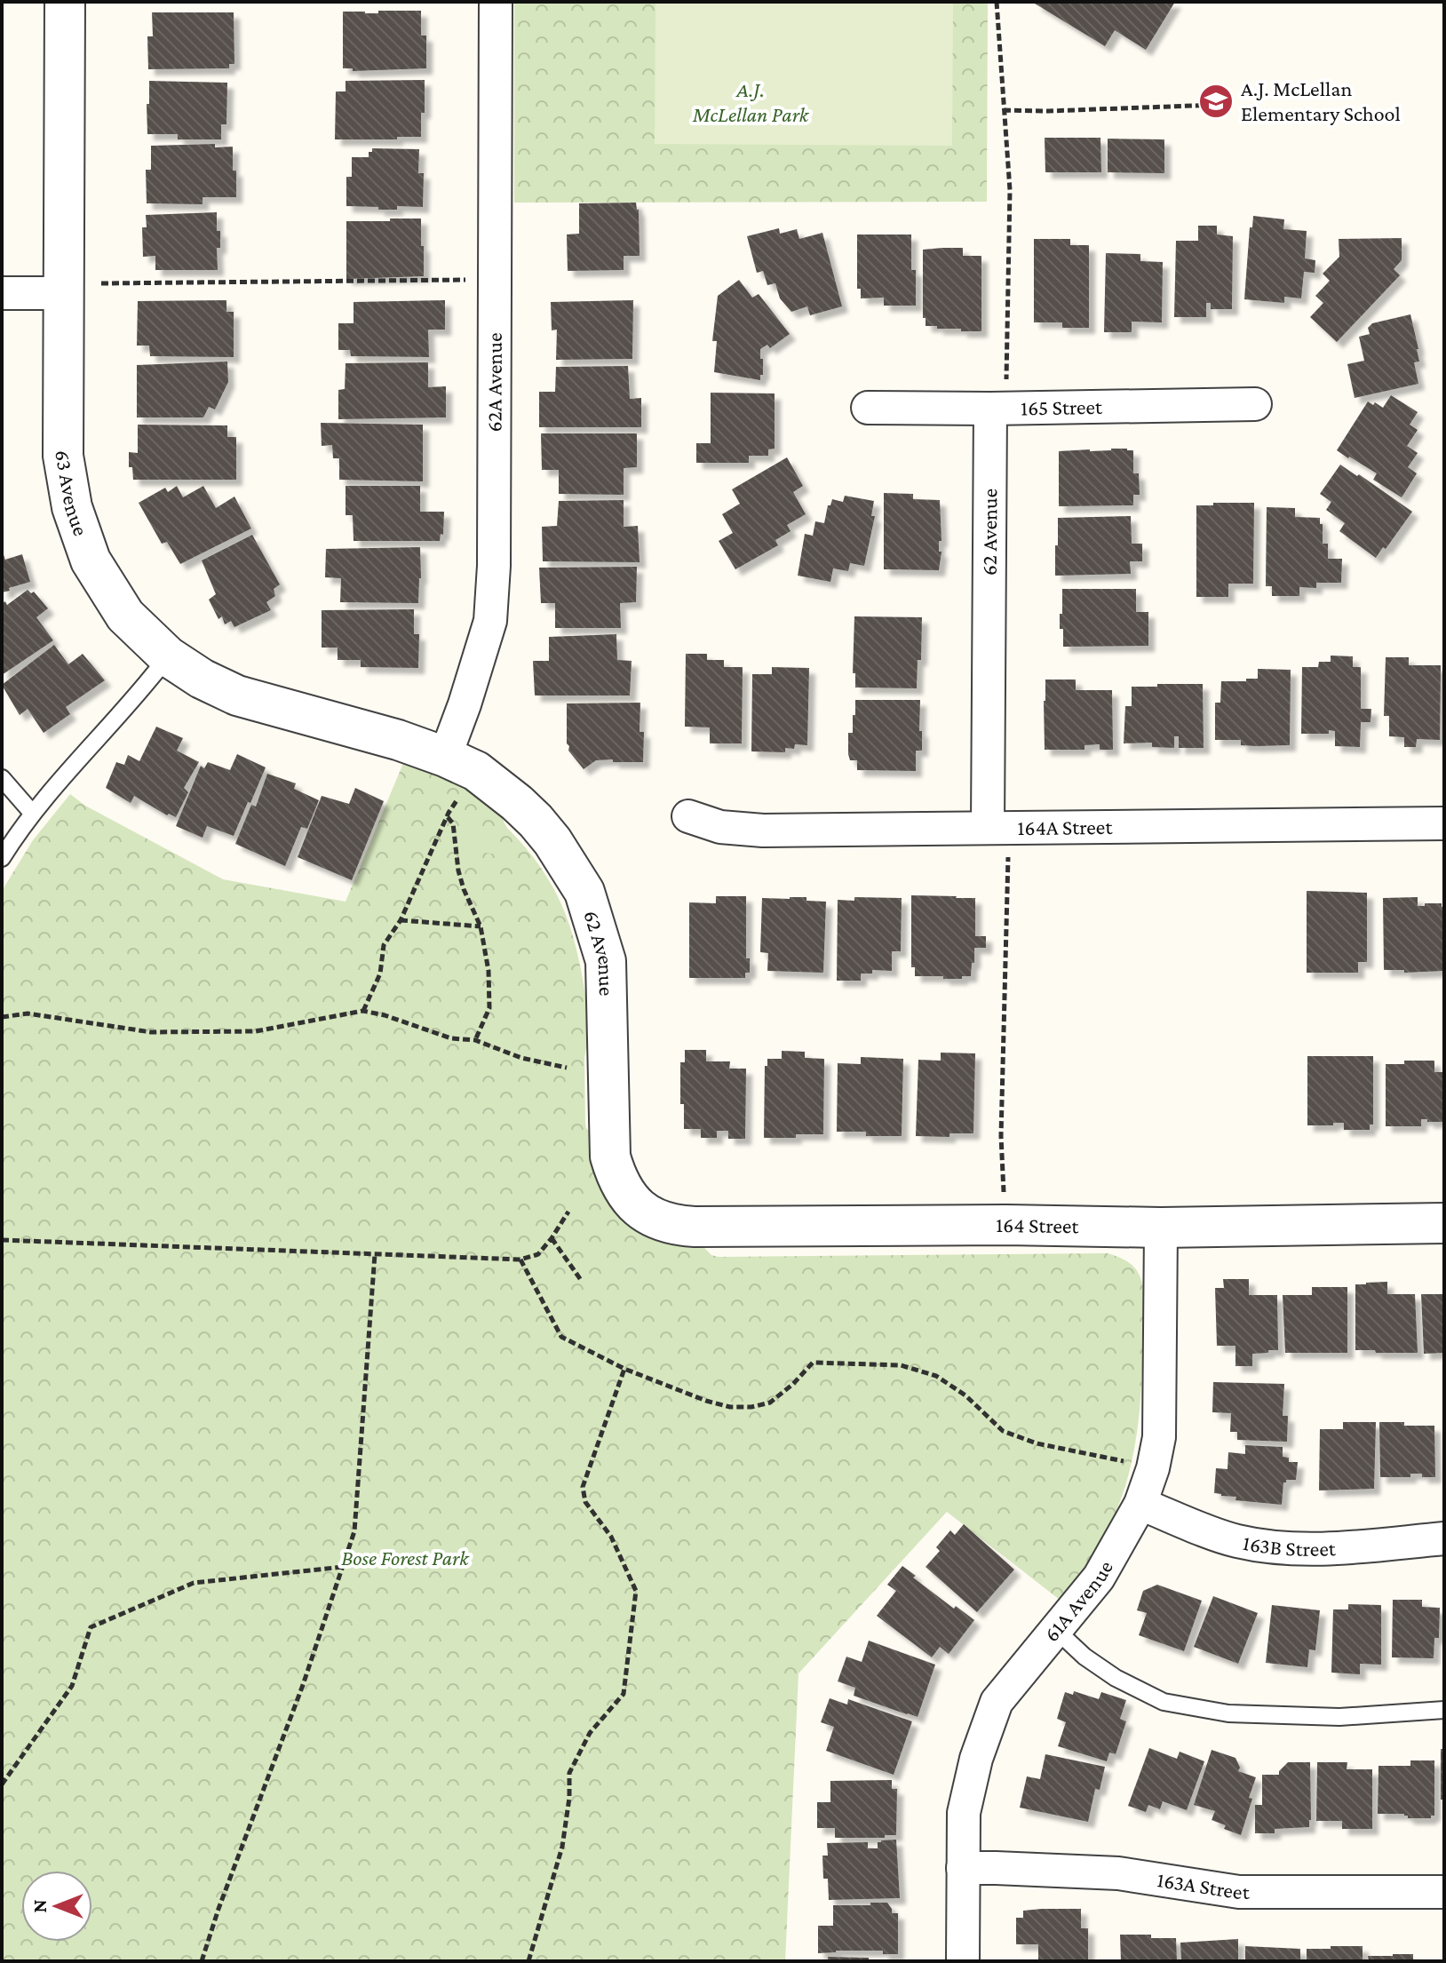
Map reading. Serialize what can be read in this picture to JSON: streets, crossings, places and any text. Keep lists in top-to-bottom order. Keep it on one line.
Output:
{"streets":{"street":["62A Avenue","165 Street","63 Avenue","62 Avenue","164A Street","164 Street","163B Street","61A Avenue","163A Street"]},"crossings":[["62A Avenue","63 Avenue"],["62A Avenue","62 Avenue"],["165 Street","62 Avenue"],["63 Avenue","62 Avenue"],["62 Avenue","164A Street"],["62 Avenue","164 Street"],["164 Street","61A Avenue"],["163B Street","61A Avenue"],["61A Avenue","163A Street"]],"parks":["A.J. McLellan Park","Bose Forest Park"],"places":{"school or university":["A.J. McLellan Elementary School"]},"north":"left"}
